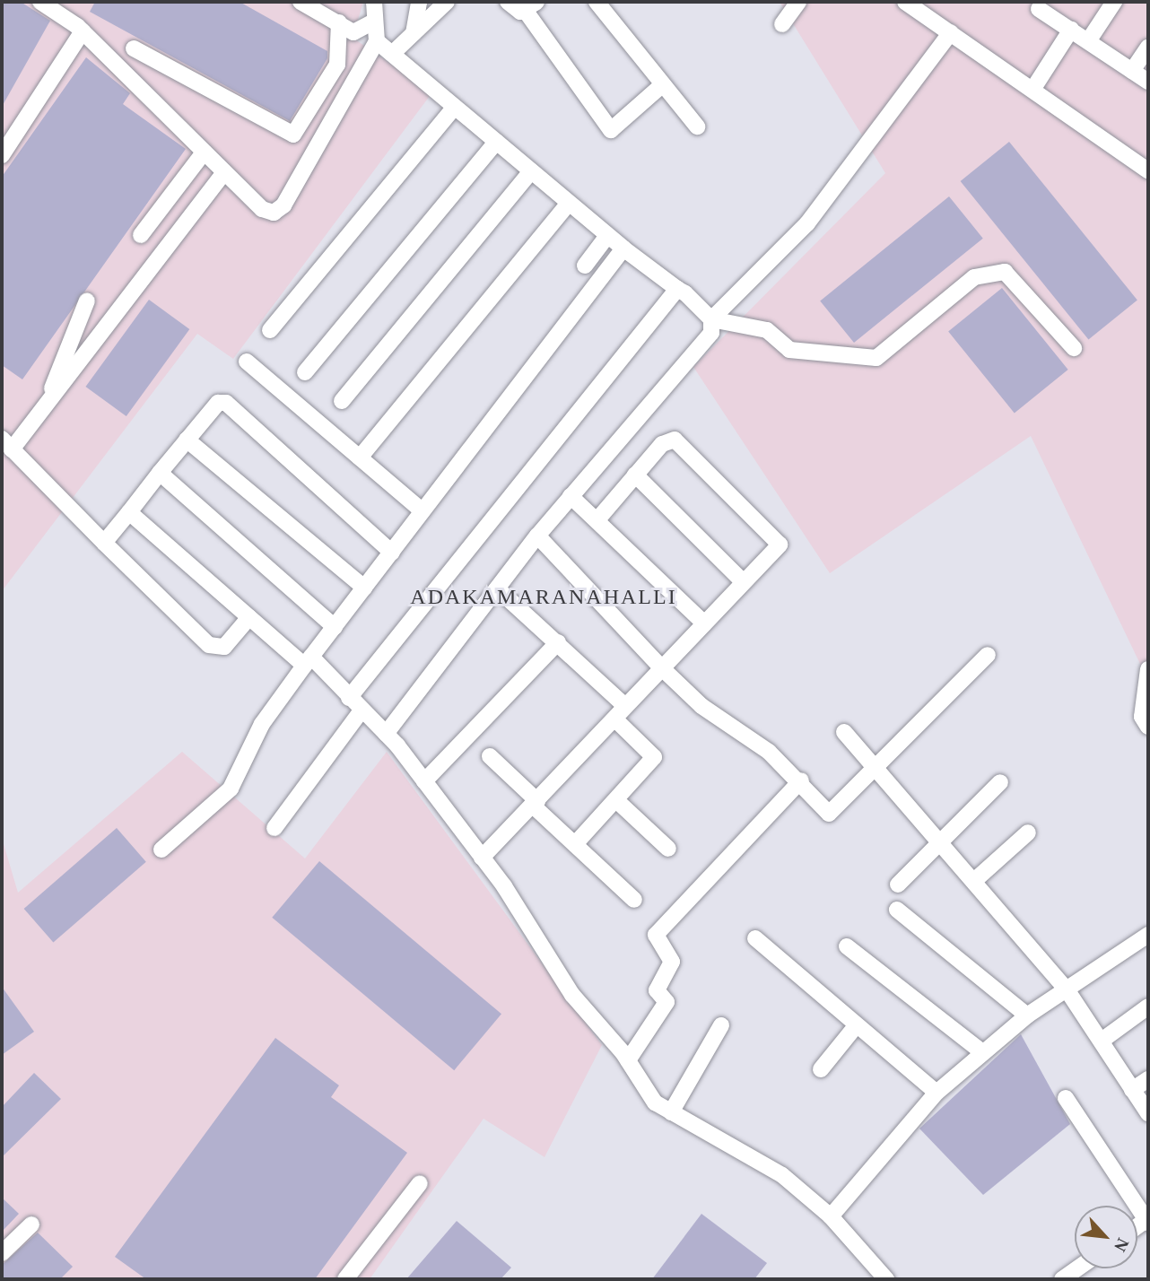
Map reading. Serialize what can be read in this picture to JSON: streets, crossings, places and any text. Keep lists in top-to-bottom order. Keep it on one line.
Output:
{"districts":["ADAKAMARANAHALLI"],"north":"bottom right"}
